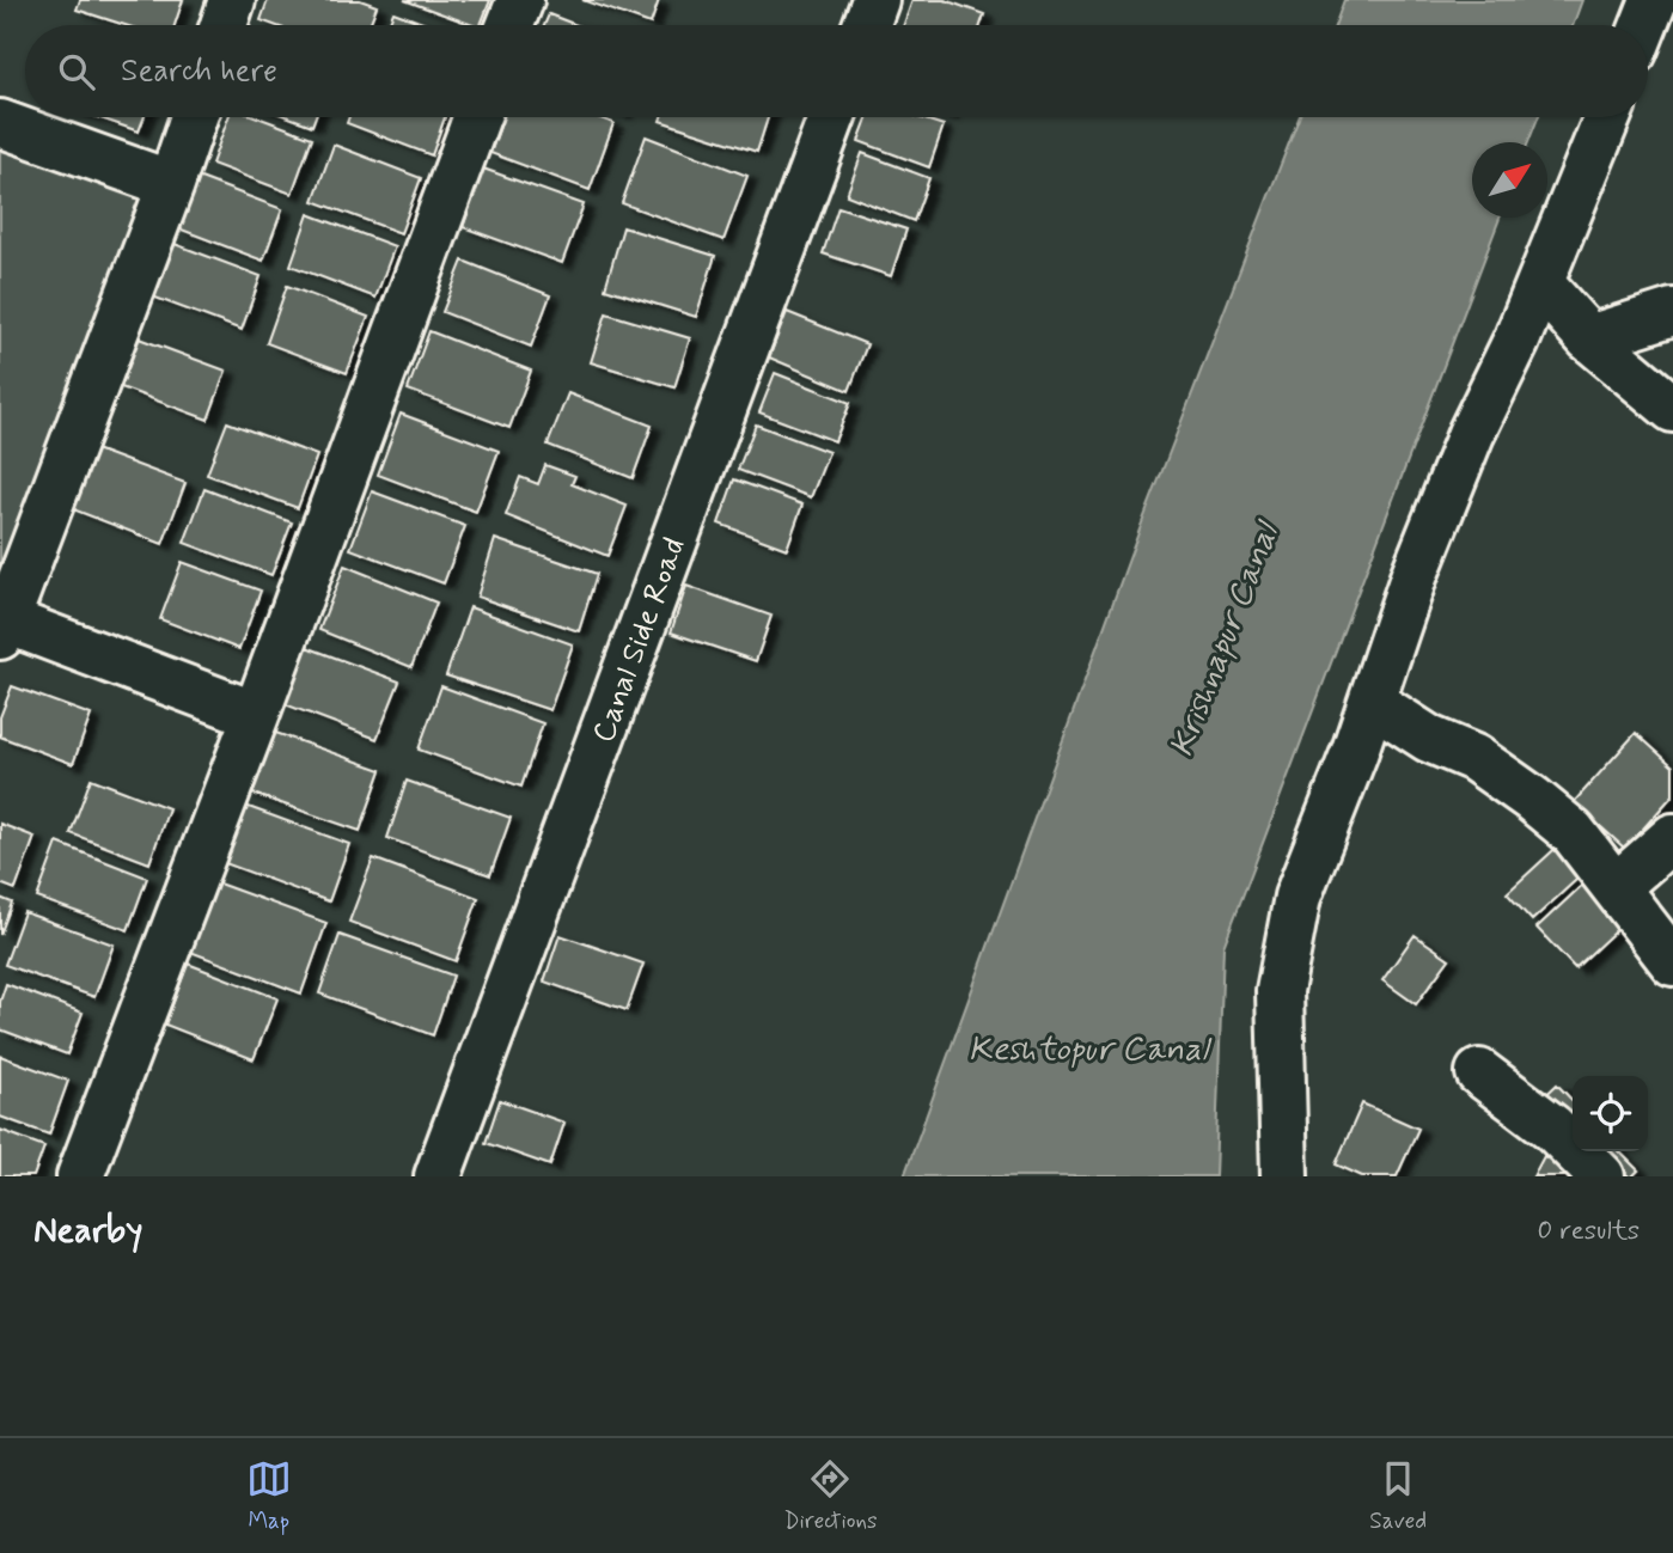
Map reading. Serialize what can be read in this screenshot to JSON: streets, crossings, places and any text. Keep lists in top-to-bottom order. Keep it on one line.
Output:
{"streets":{"street":["Canal Side Road"]},"water":["Krishnapur Canal","Keshtopur Canal"],"north":"top right","page":{"search":"Search here","heading":["Nearby","0 results"],"nav":["Map","Directions","Saved"]}}
